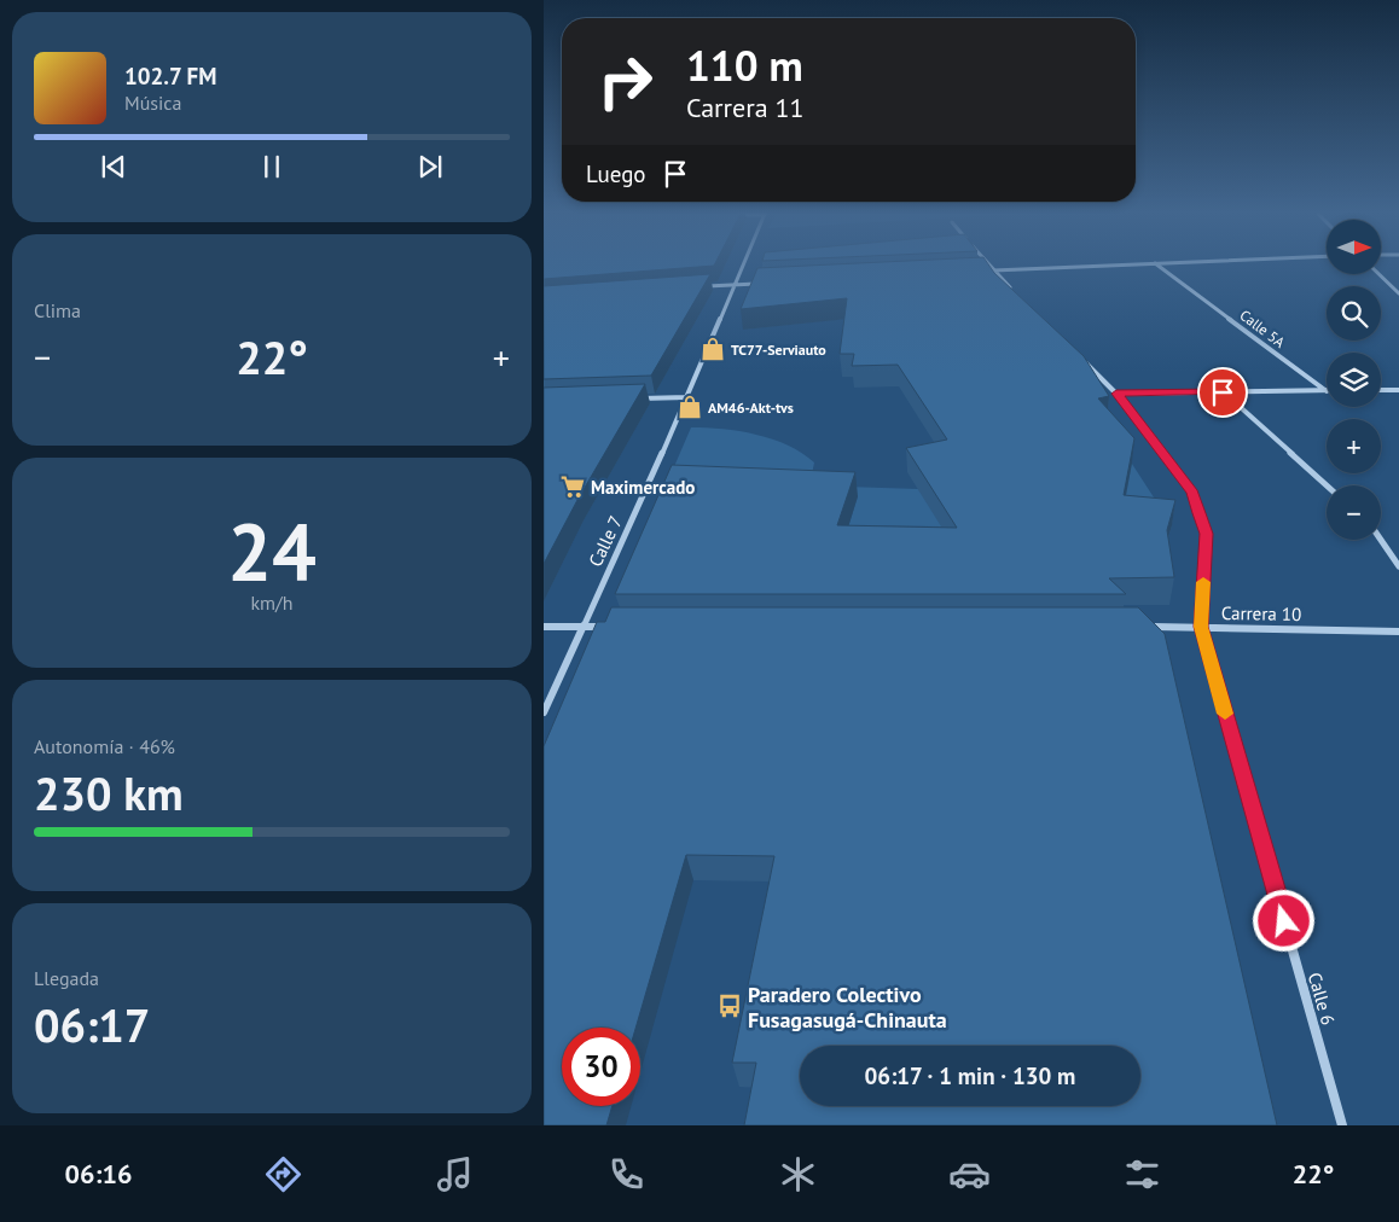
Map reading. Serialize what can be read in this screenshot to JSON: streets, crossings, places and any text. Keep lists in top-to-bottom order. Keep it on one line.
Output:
{"streets":{"street":["Calle 5A","Calle 7","Carrera 10","Calle 6"]},"crossings":[["Carrera 10","Calle 6"]],"places":{"shop":["TC77-Serviauto","AM46-Akt-tvs"],"supermarket":["Maximercado"],"bus stop":["Paradero Colectivo Fusagasugá-Chinauta"]},"north":"right","page":{"turn":["110 m","Carrera 11"],"song":["102.7 FM","Música"],"then":"Luego","map_buttons":["+","−"],"tile":["Clima",["24","km/h"],["Autonomía · 46%","230 km"],["Llegada","06:17"]],"heat":["−","22°","+"],"limit":"30","trip":"06:17 · 1 min · 130 m","tabs":["06:16","22°"]}}
